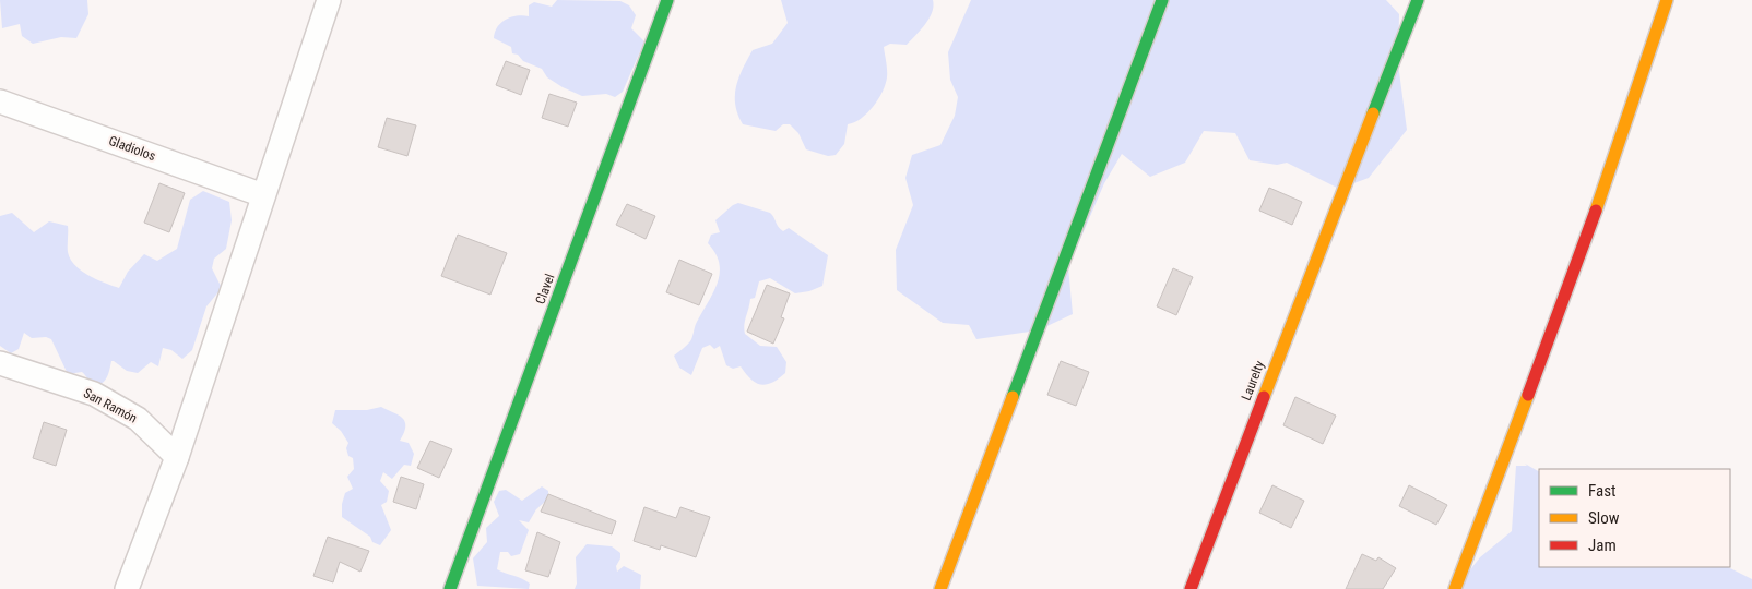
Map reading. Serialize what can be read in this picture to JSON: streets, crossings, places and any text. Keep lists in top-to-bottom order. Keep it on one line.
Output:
{"streets":{"street":["Gladiolos","Clavel","Laurelty","San Ramón"]},"legend":["Fast","Slow","Jam"]}
